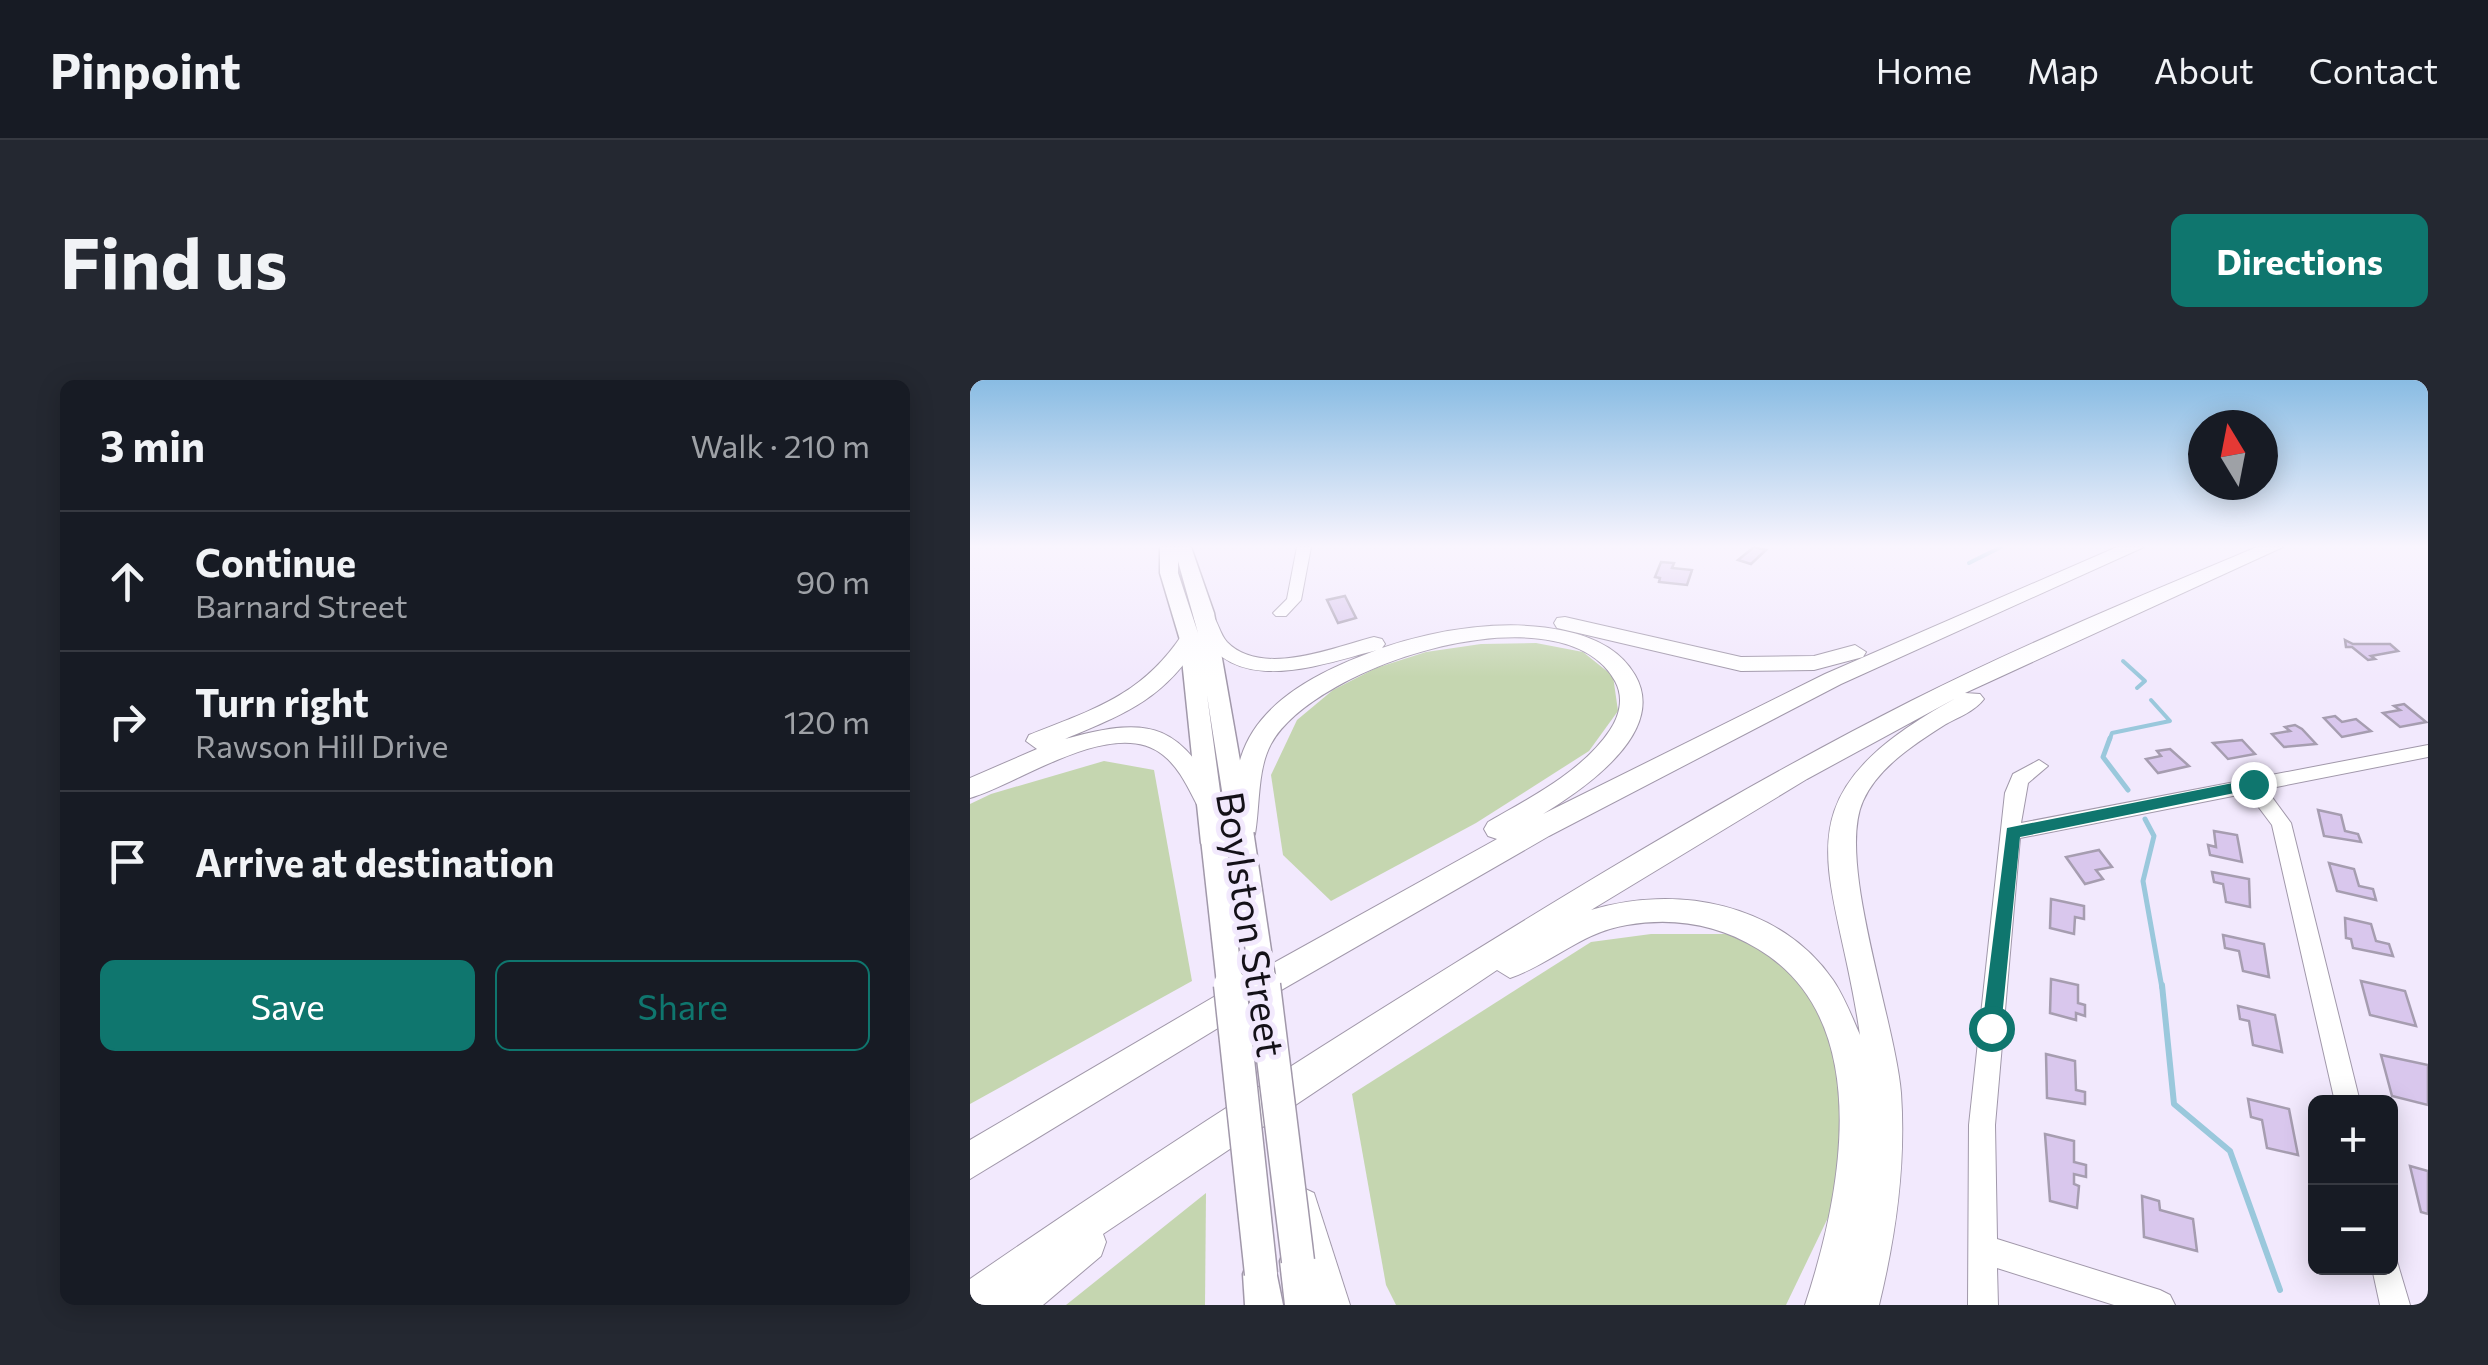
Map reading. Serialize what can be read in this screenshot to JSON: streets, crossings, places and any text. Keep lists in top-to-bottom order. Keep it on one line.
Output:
{"streets":{"main road":["Boylston Street"]},"north":"top","page":{"header":"Pinpoint","nav":["Home","Map","About","Contact"],"buttons":["Directions",["Save","Share"]],"title":"Find us","heading":["3 min","Walk · 210 m"],"list":[["Continue","Barnard Street","90 m"],["Turn right","Rawson Hill Drive","120 m"],"Arrive at destination"],"map_buttons":["+","−"]}}
